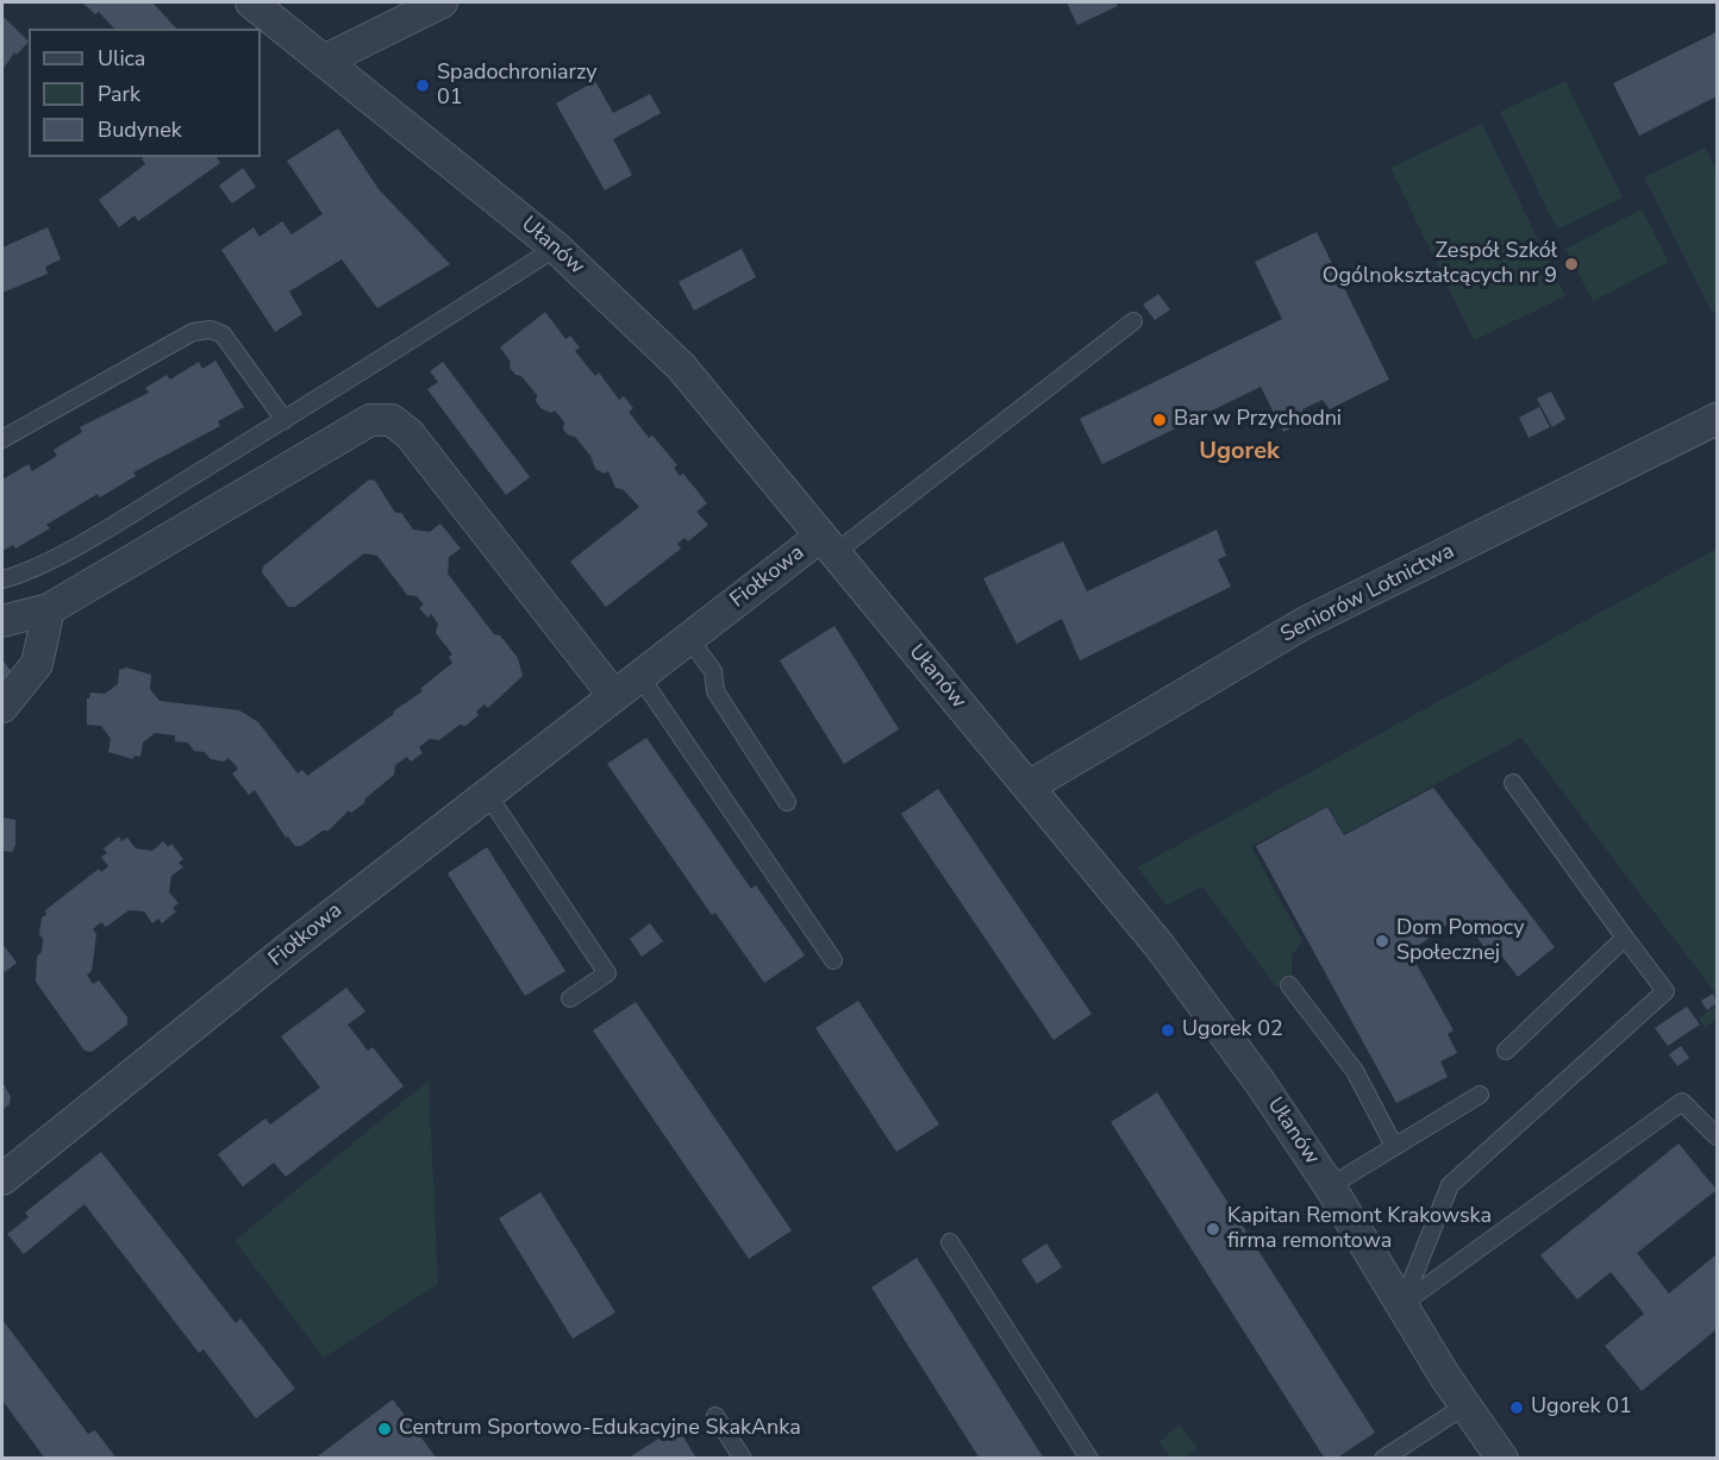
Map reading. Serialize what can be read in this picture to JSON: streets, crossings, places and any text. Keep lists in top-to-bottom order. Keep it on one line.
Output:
{"streets":{"street":["Ułanów","Fiołkowa","Seniorów Lotnictwa"]},"crossings":[["Ułanów","Fiołkowa"],["Ułanów","Seniorów Lotnictwa"]],"districts":["Ugorek"],"places":["Spadochroniarzy 01","Zespół Szkół Ogólnokształcących nr 9","Bar w Przychodni","Dom Pomocy Społecznej","Ugorek 02","Kapitan Remont Krakowska firma remontowa","Ugorek 01","Centrum Sportowo-Edukacyjne SkakAnka"],"legend":["Ulica","Park","Budynek"]}
